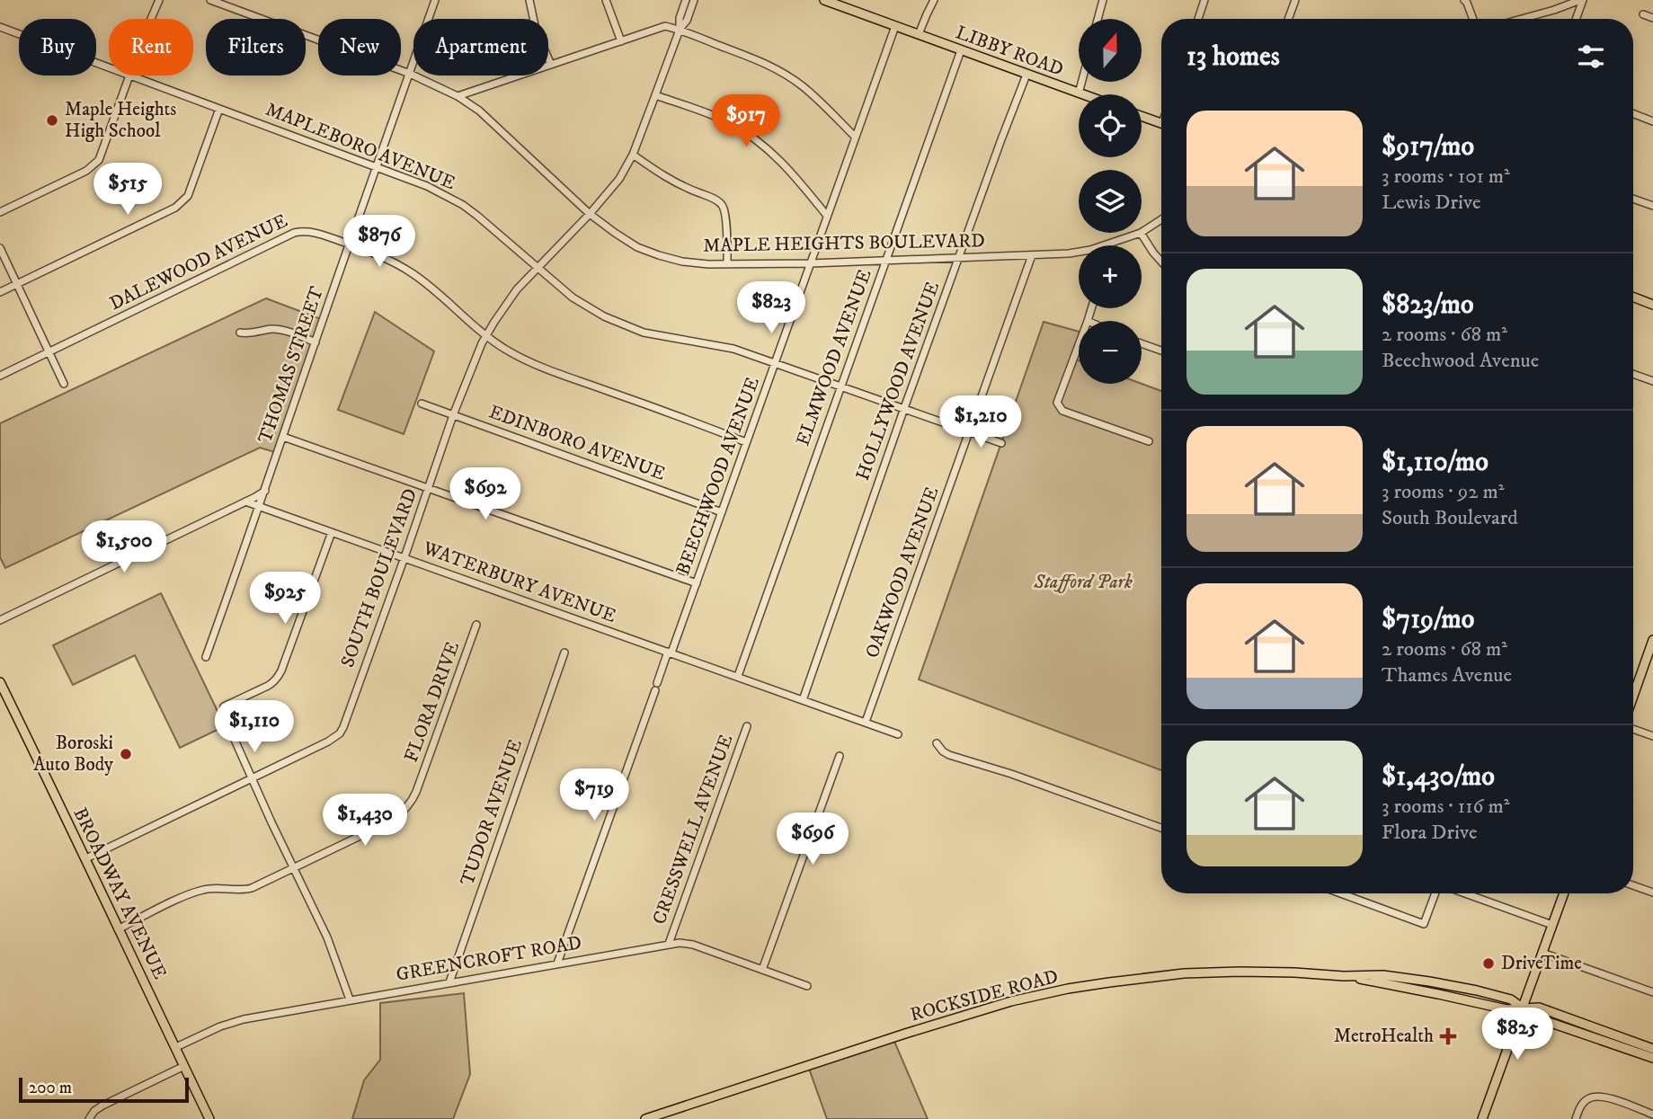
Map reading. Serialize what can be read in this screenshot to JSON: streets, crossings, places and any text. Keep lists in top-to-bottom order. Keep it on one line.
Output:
{"streets":{"main road":["LIBBY ROAD","BROADWAY AVENUE","ROCKSIDE ROAD"],"street":["MAPLEBORO AVENUE","MAPLE HEIGHTS BOULEVARD","DALEWOOD AVENUE","ELMWOOD AVENUE","THOMAS STREET","HOLLYWOOD AVENUE","EDINBORO AVENUE","BEECHWOOD AVENUE","OAKWOOD AVENUE","SOUTH BOULEVARD","WATERBURY AVENUE","FLORA DRIVE","TUDOR AVENUE","CRESSWELL AVENUE","GREENCROFT ROAD"]},"crossings":[["LIBBY ROAD","ELMWOOD AVENUE"],["LIBBY ROAD","HOLLYWOOD AVENUE"],["LIBBY ROAD","BEECHWOOD AVENUE"],["MAPLEBORO AVENUE","ELMWOOD AVENUE"],["MAPLEBORO AVENUE","THOMAS STREET"],["MAPLEBORO AVENUE","HOLLYWOOD AVENUE"],["MAPLEBORO AVENUE","BEECHWOOD AVENUE"],["MAPLEBORO AVENUE","OAKWOOD AVENUE"],["MAPLEBORO AVENUE","SOUTH BOULEVARD"],["MAPLE HEIGHTS BOULEVARD","ELMWOOD AVENUE"],["MAPLE HEIGHTS BOULEVARD","THOMAS STREET"],["MAPLE HEIGHTS BOULEVARD","HOLLYWOOD AVENUE"],["MAPLE HEIGHTS BOULEVARD","BEECHWOOD AVENUE"],["MAPLE HEIGHTS BOULEVARD","OAKWOOD AVENUE"],["MAPLE HEIGHTS BOULEVARD","SOUTH BOULEVARD"],["DALEWOOD AVENUE","THOMAS STREET"],["DALEWOOD AVENUE","BEECHWOOD AVENUE"],["DALEWOOD AVENUE","SOUTH BOULEVARD"],["ELMWOOD AVENUE","WATERBURY AVENUE"],["THOMAS STREET","WATERBURY AVENUE"],["HOLLYWOOD AVENUE","WATERBURY AVENUE"],["EDINBORO AVENUE","BEECHWOOD AVENUE"],["EDINBORO AVENUE","SOUTH BOULEVARD"],["BEECHWOOD AVENUE","WATERBURY AVENUE"],["BEECHWOOD AVENUE","GREENCROFT ROAD"],["OAKWOOD AVENUE","WATERBURY AVENUE"],["SOUTH BOULEVARD","WATERBURY AVENUE"],["SOUTH BOULEVARD","BROADWAY AVENUE"],["FLORA DRIVE","BROADWAY AVENUE"],["TUDOR AVENUE","GREENCROFT ROAD"],["CRESSWELL AVENUE","GREENCROFT ROAD"],["BROADWAY AVENUE","GREENCROFT ROAD"]],"parks":["Stafford Park"],"places":{"other":["Maple Heights High School","Boroski Auto Body","DriveTime"],"health":["MetroHealth"]},"scale_bar":"200 m","north":"top","page":{"map_buttons":["+","−"],"chip":["Buy","Rent","Filters","New","Apartment"],"heading":"13 homes","price":["$917","$515","$876","$823","$1,210","$692","$1,500","$925","$1,110","$719","$1,430","$696","$825"],"list":[{"name":"$917/mo","note":"3 rooms · 101 m² · Lewis Drive"},{"name":"$823/mo","note":"2 rooms · 68 m² · Beechwood Avenue"},{"name":"$1,110/mo","note":"3 rooms · 92 m² · South Boulevard"},{"name":"$719/mo","note":"2 rooms · 68 m² · Thames Avenue"},{"name":"$1,430/mo","note":"3 rooms · 116 m² · Flora Drive"}],"scale":"200 m"}}
